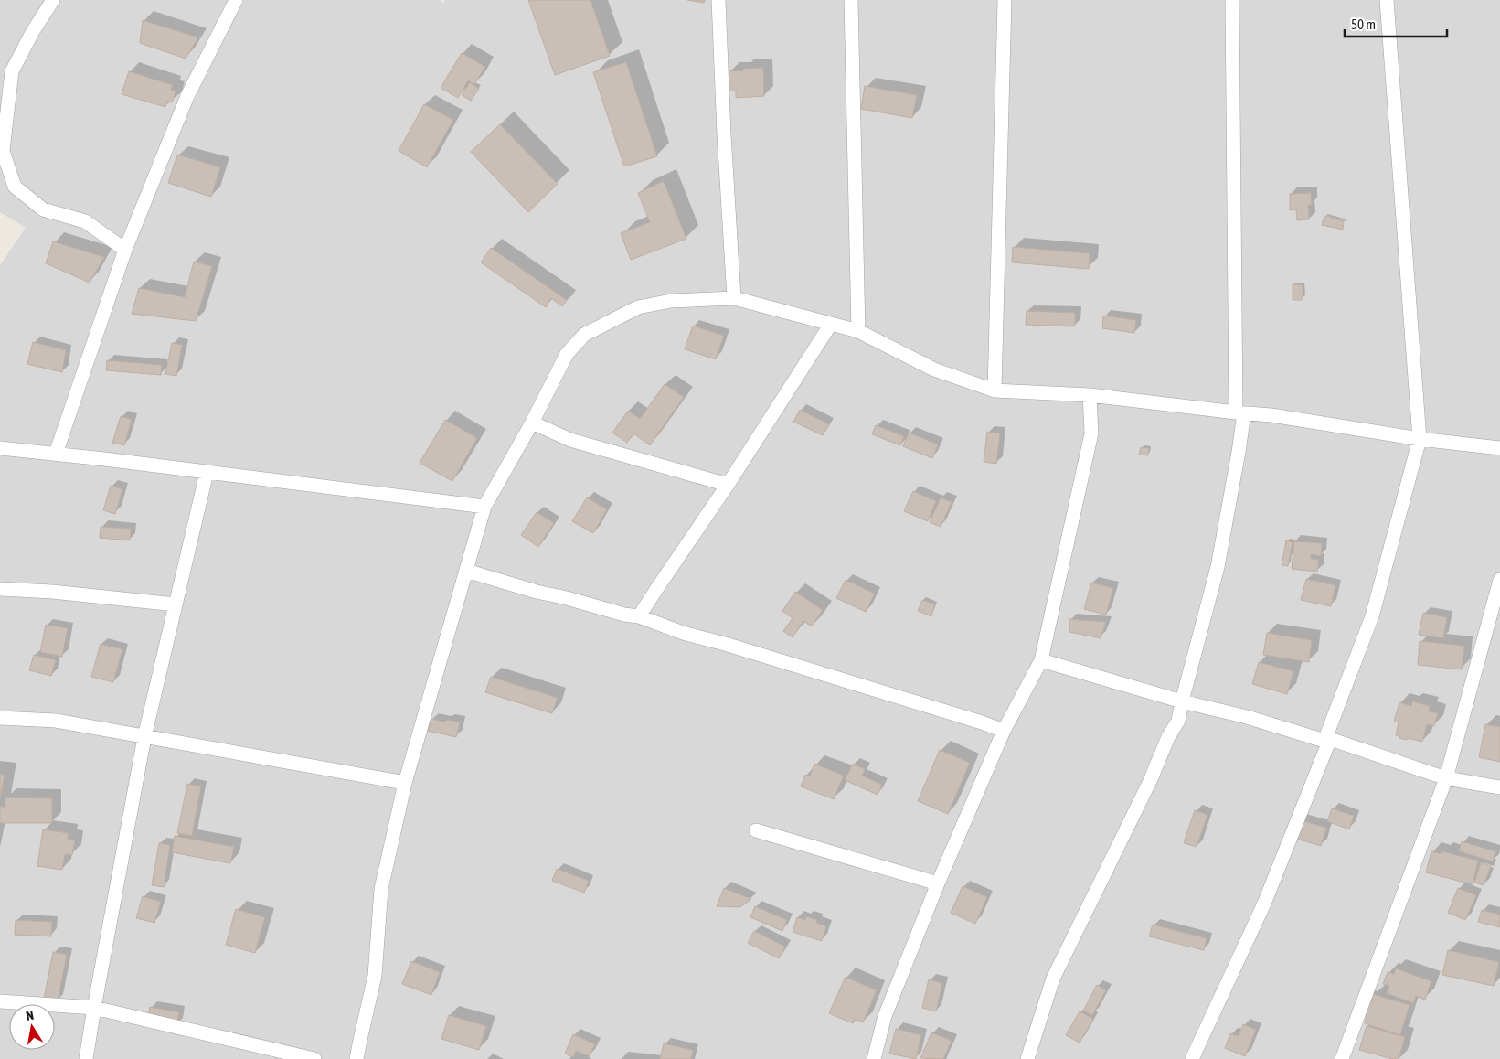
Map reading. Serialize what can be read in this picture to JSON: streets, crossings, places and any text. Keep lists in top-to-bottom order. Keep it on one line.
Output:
{"scale_bar":"50 m","north":"top"}
